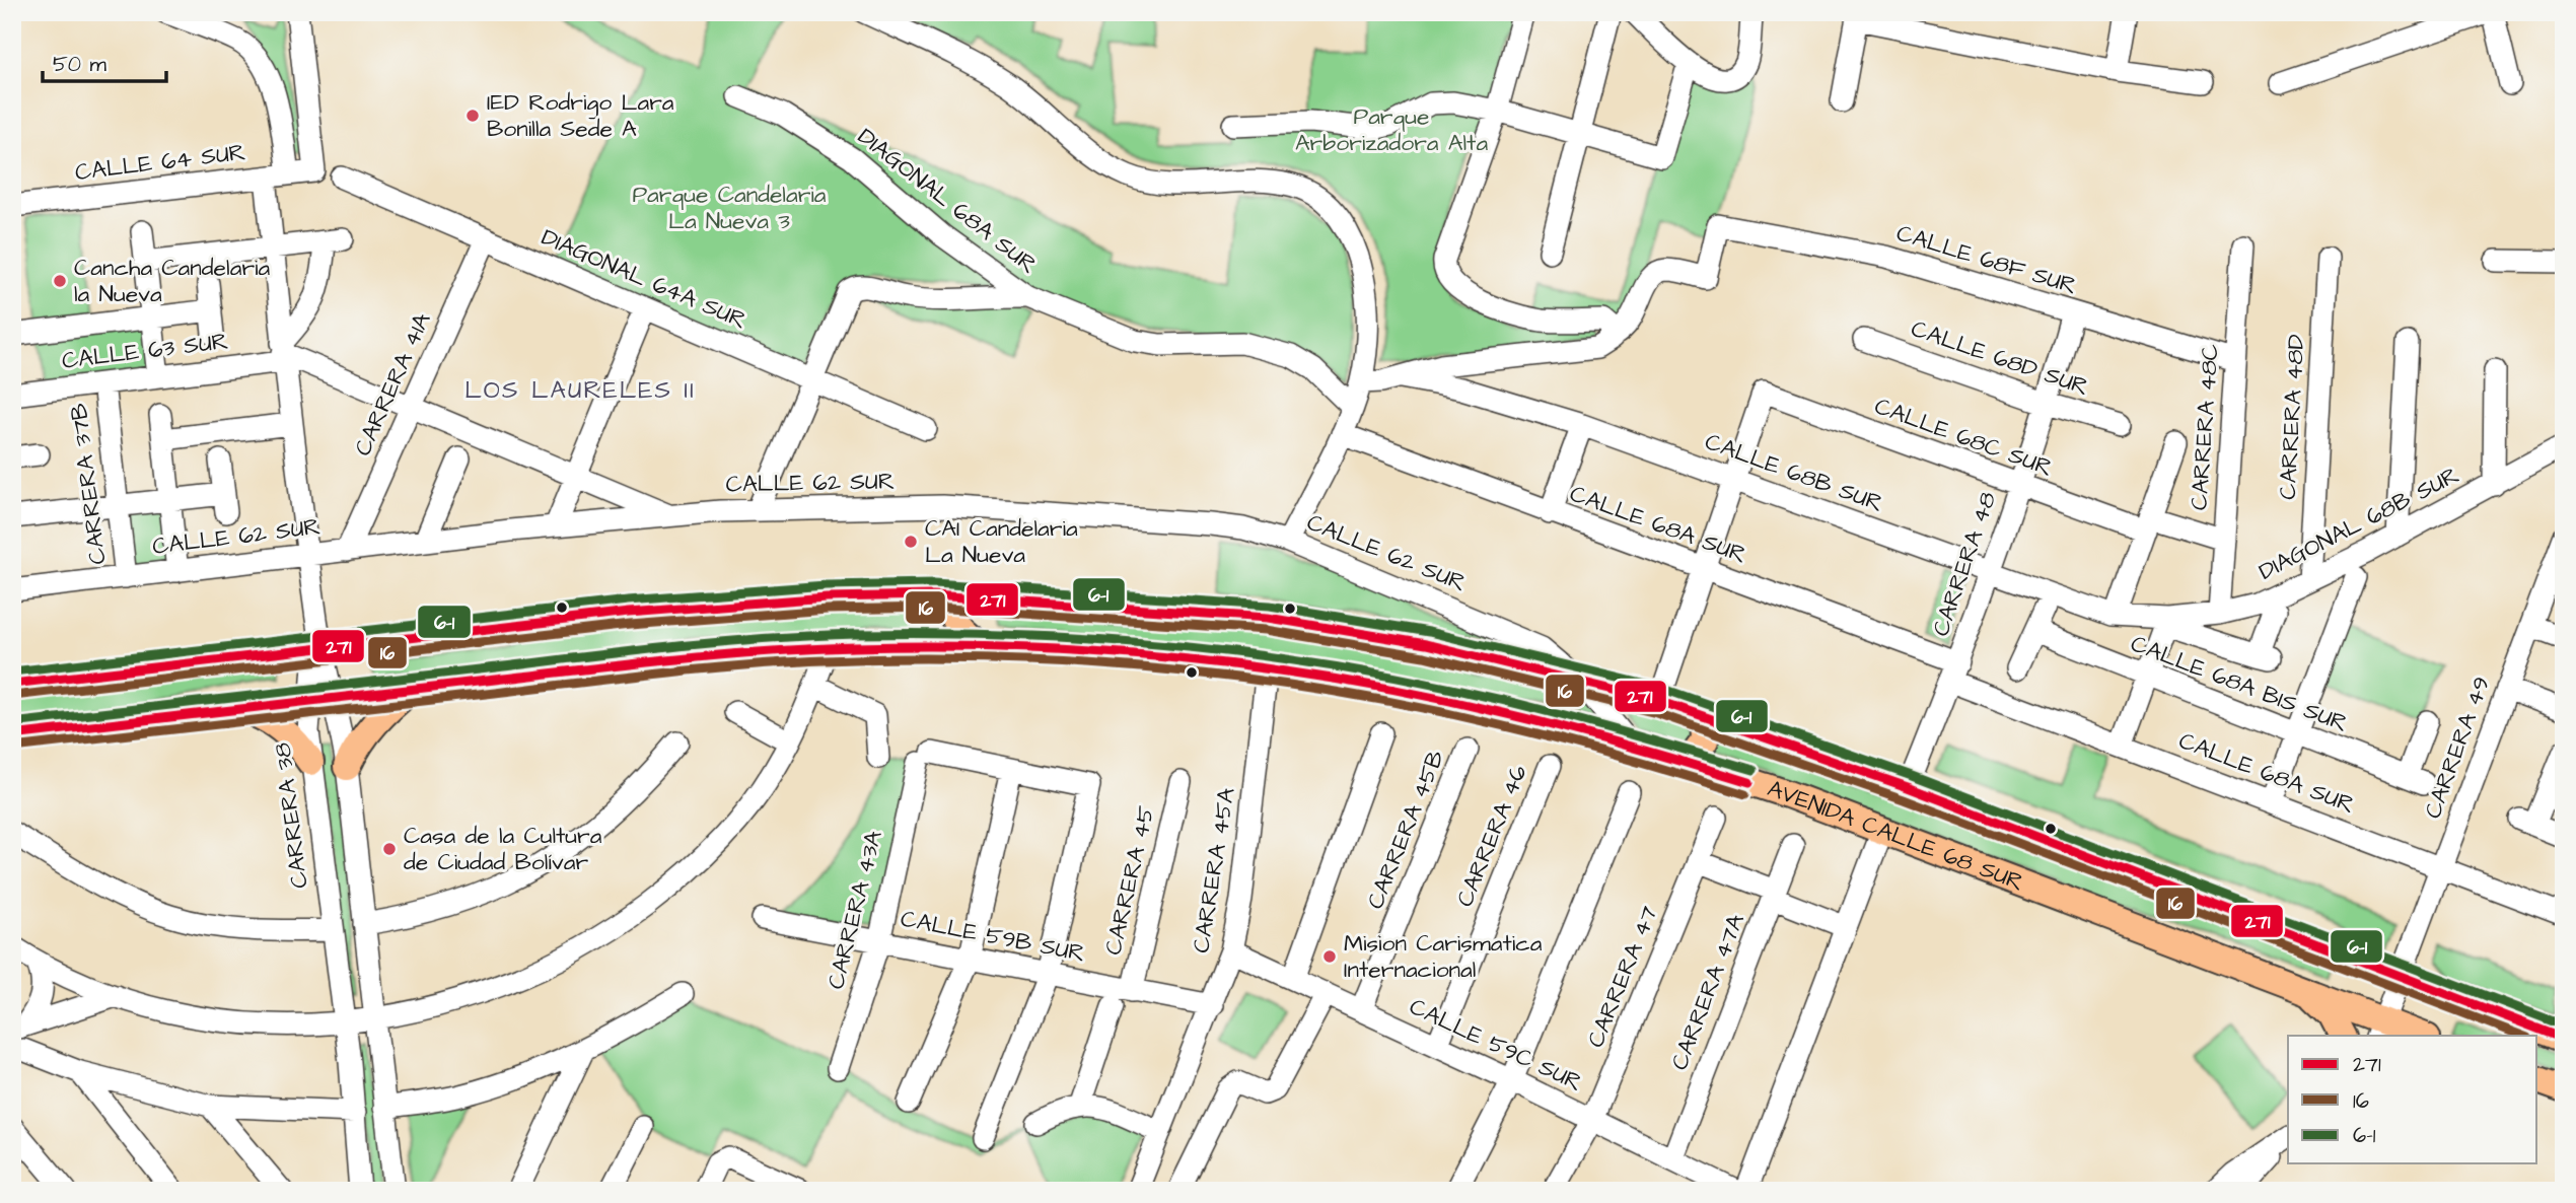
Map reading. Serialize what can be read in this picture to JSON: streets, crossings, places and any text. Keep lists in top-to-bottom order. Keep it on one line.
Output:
{"streets":{"main road":["AVENIDA CALLE 68 SUR"],"street":["CALLE 64 SUR","DIAGONAL 68A SUR","CALLE 68F SUR","DIAGONAL 64A SUR","CALLE 63 SUR","CALLE 68D SUR","CARRERA 41A","CARRERA 48D","CARRERA 48C","CALLE 68C SUR","CALLE 68B SUR","CALLE 62 SUR","CARRERA 37B","DIAGONAL 68B SUR","CALLE 68A SUR","CARRERA 48","CALLE 68A BIS SUR","CARRERA 49","CARRERA 38","CARRERA 45B","CARRERA 46","CARRERA 45A","CARRERA 45","CARRERA 43A","CALLE 59B SUR","CARRERA 47","CARRERA 47A","CALLE 59C SUR"]},"crossings":[["CALLE 64 SUR","CARRERA 38"],["CALLE 68F SUR","CARRERA 48C"],["CALLE 68F SUR","CALLE 68B SUR"],["CALLE 68F SUR","CARRERA 48"],["DIAGONAL 64A SUR","CARRERA 41A"],["CALLE 63 SUR","CARRERA 37B"],["CALLE 63 SUR","CARRERA 38"],["CALLE 68D SUR","CARRERA 48"],["CARRERA 41A","CALLE 62 SUR"],["CARRERA 48D","DIAGONAL 68B SUR"],["CARRERA 48C","CALLE 68C SUR"],["CARRERA 48C","DIAGONAL 68B SUR"],["CALLE 68C SUR","CALLE 68B SUR"],["CALLE 68C SUR","CARRERA 48"],["CALLE 68B SUR","DIAGONAL 68B SUR"],["CALLE 68B SUR","CARRERA 48"],["CALLE 62 SUR","CARRERA 37B"],["CALLE 62 SUR","CARRERA 38"],["CALLE 62 SUR","AVENIDA CALLE 68 SUR"],["CALLE 68A SUR","CARRERA 48"],["CALLE 68A SUR","CARRERA 49"],["CARRERA 48","AVENIDA CALLE 68 SUR"],["CARRERA 49","AVENIDA CALLE 68 SUR"],["CARRERA 38","AVENIDA CALLE 68 SUR"],["CARRERA 45B","CALLE 59C SUR"],["CARRERA 46","CALLE 59C SUR"],["AVENIDA CALLE 68 SUR","CARRERA 45A"],["CARRERA 45A","CALLE 59B SUR"],["CARRERA 45A","CALLE 59C SUR"],["CARRERA 45","CALLE 59B SUR"],["CARRERA 43A","CALLE 59B SUR"],["CARRERA 47","CALLE 59C SUR"],["CARRERA 47A","CALLE 59C SUR"]],"districts":["LOS LAURELES II"],"parks":["Parque Arborizadora Alta","Parque Candelaria La Nueva 3"],"places":["IED Rodrigo Lara Bonilla Sede A","Cancha Candelaria la Nueva","CAI Candelaria La Nueva","Casa de la Cultura de Ciudad Bolívar","Mision Carismatica Internacional"],"lines":["transit line 6-1","transit line 271","transit line 16"],"legend":["271","16","6-1"],"scale_bar":"50 m"}
